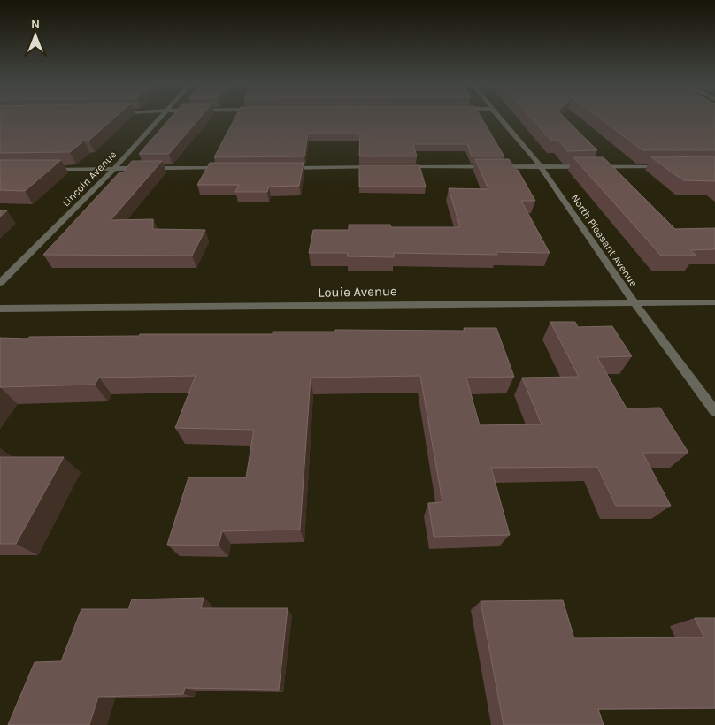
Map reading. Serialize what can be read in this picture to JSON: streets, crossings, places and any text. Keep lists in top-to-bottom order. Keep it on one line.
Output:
{"streets":{"street":["Lincoln Avenue","North Pleasant Avenue","Louie Avenue"]},"crossings":[["North Pleasant Avenue","Louie Avenue"]],"north":"top"}
